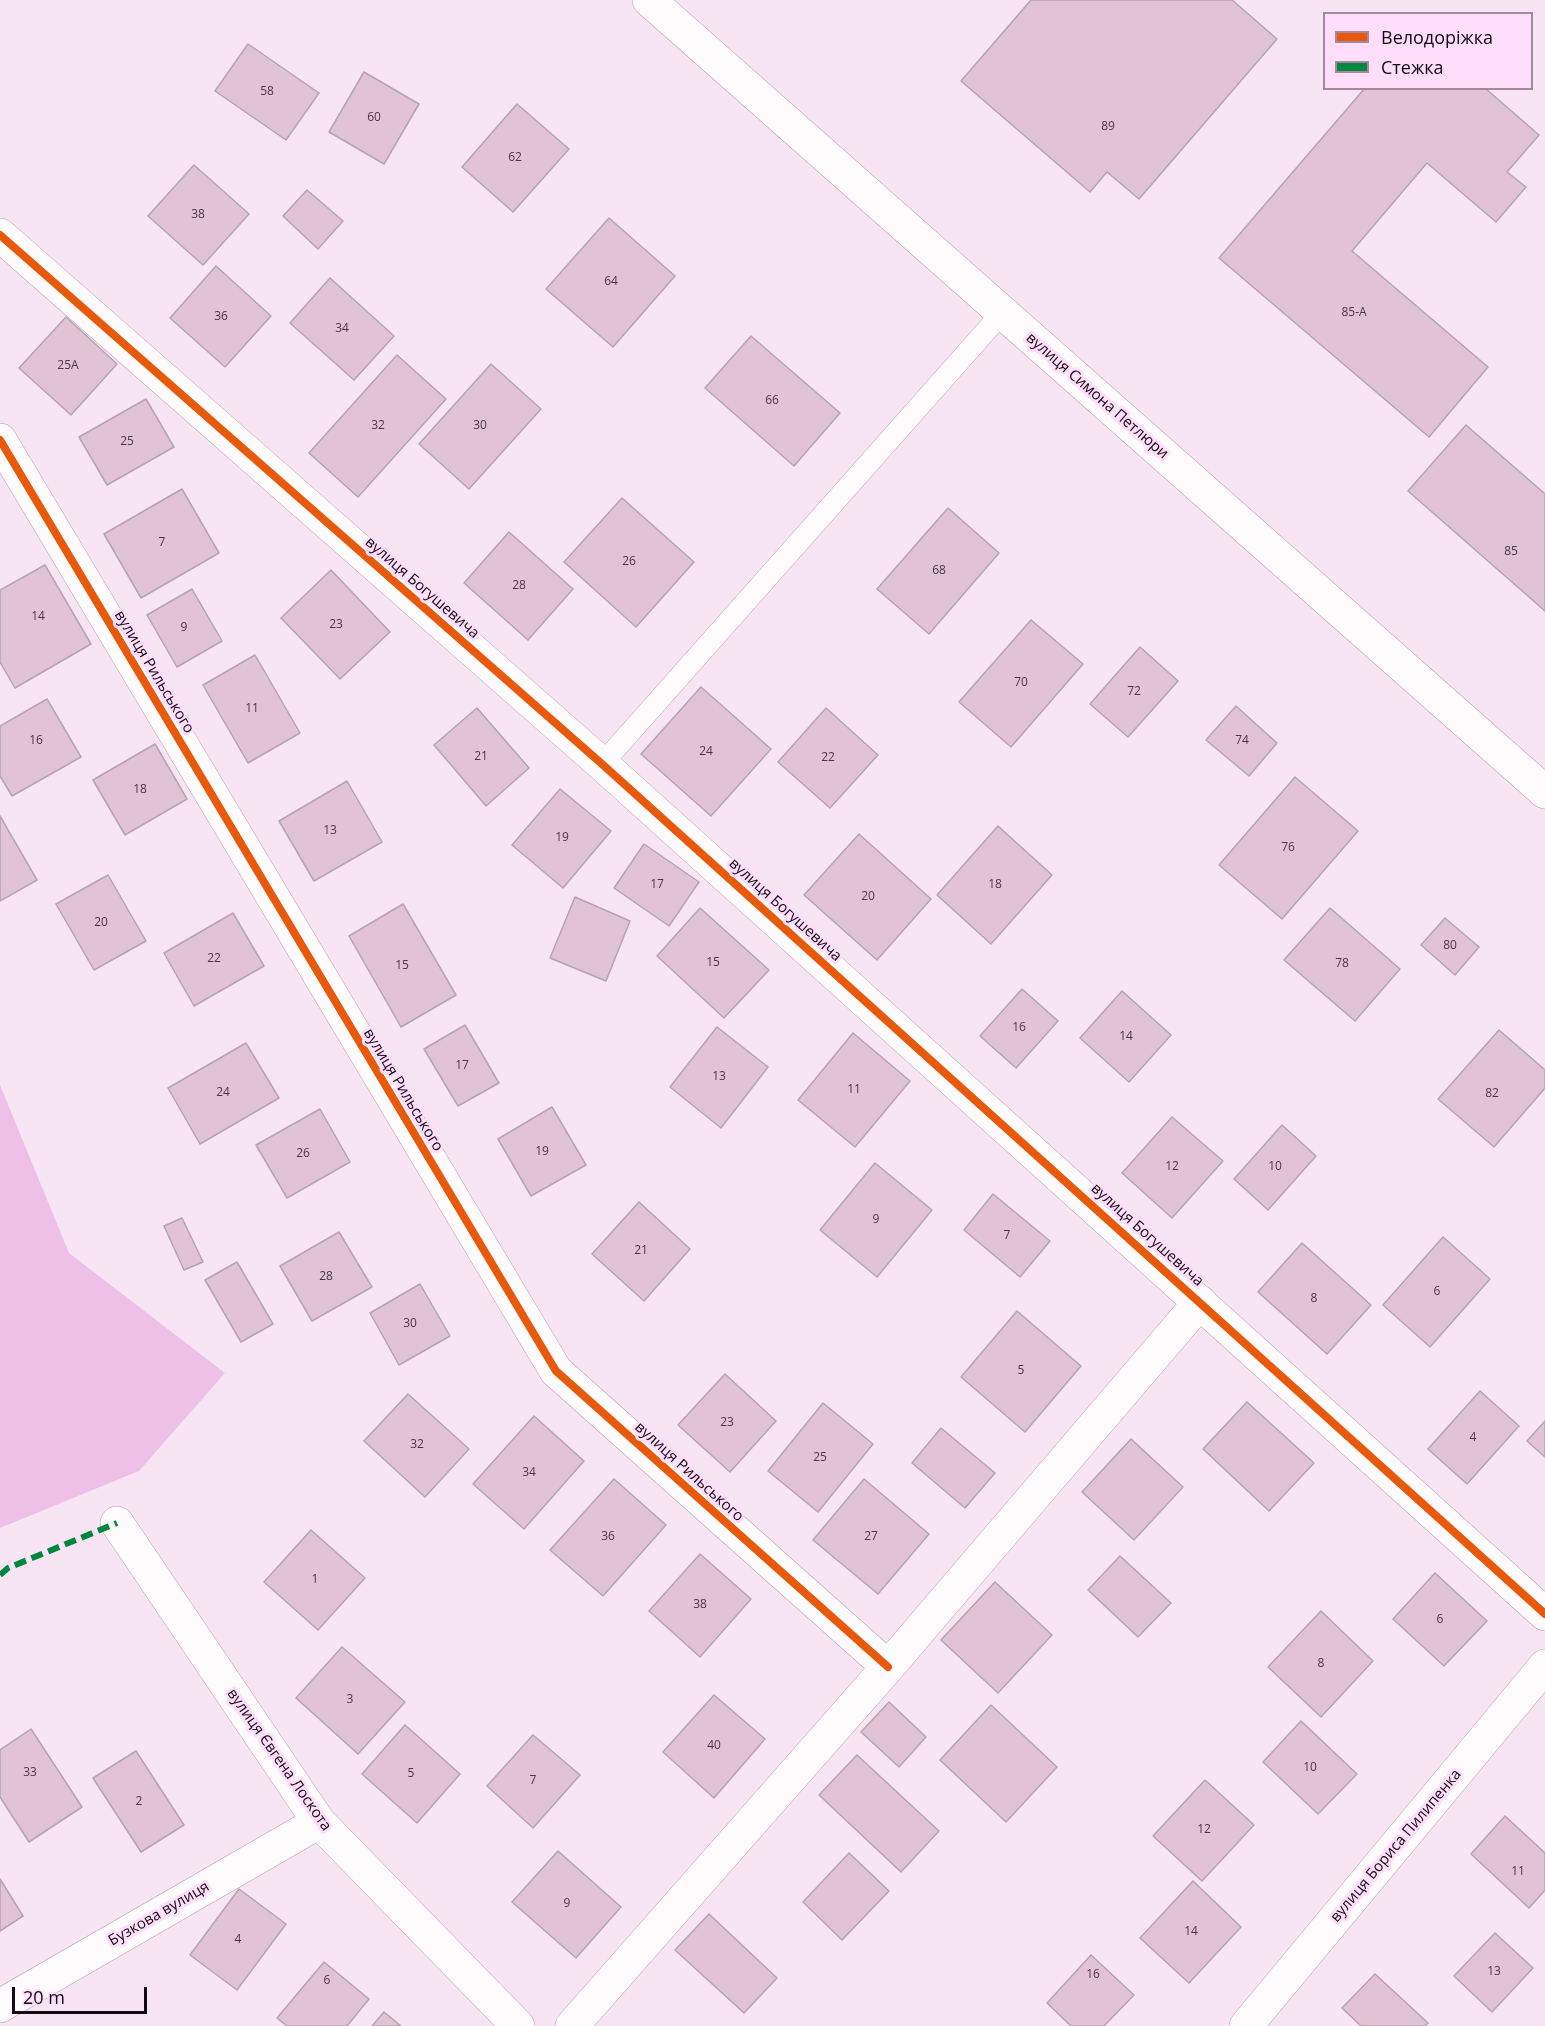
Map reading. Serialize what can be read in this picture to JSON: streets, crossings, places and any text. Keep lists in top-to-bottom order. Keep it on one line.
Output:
{"streets":{"street":["вулиця Симона Петлюри","вулиця Богушевича","вулиця Рильського","вулиця Євгена Лоскота","вулиця Бориса Пилипенка","Бузкова вулиця"]},"crossings":[["вулиця Євгена Лоскота","Бузкова вулиця"]],"house_numbers":["58","60","89","62","38","64","85-А","36","34","25А","66","32","30","25","7","85","26","68","28","14","23","9","70","72","11","16","74","24","21","22","18","13","19","76","17","18","20","20","80","22","15","78","15","16","14","17","13","11","24","82","19","26","12","10","9","7","21","28","6","8","30","5","23","4","32","25","34","36","27","1","38","6","8","3","40","10","33","5","7","2","12","11","9","14","4","13","16","6"],"legend":["Велодоріжка","Стежка"],"scale_bar":"20 m"}
